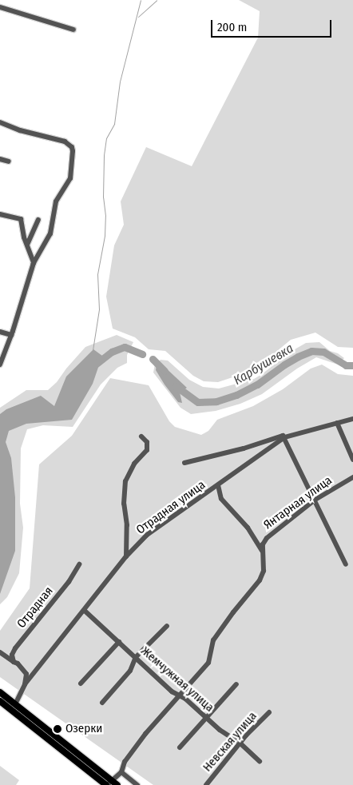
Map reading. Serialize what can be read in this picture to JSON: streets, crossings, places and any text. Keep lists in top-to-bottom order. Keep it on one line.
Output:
{"streets":{"street":["Янтарная улица","Отрадная улица","Отрадная","Жемчужная улица","Невская улица"]},"crossings":[["Отрадная улица","Жемчужная улица"],["Жемчужная улица","Невская улица"]],"water":["Карбушевка"],"places":["Озерки"],"scale_bar":"200 m"}
